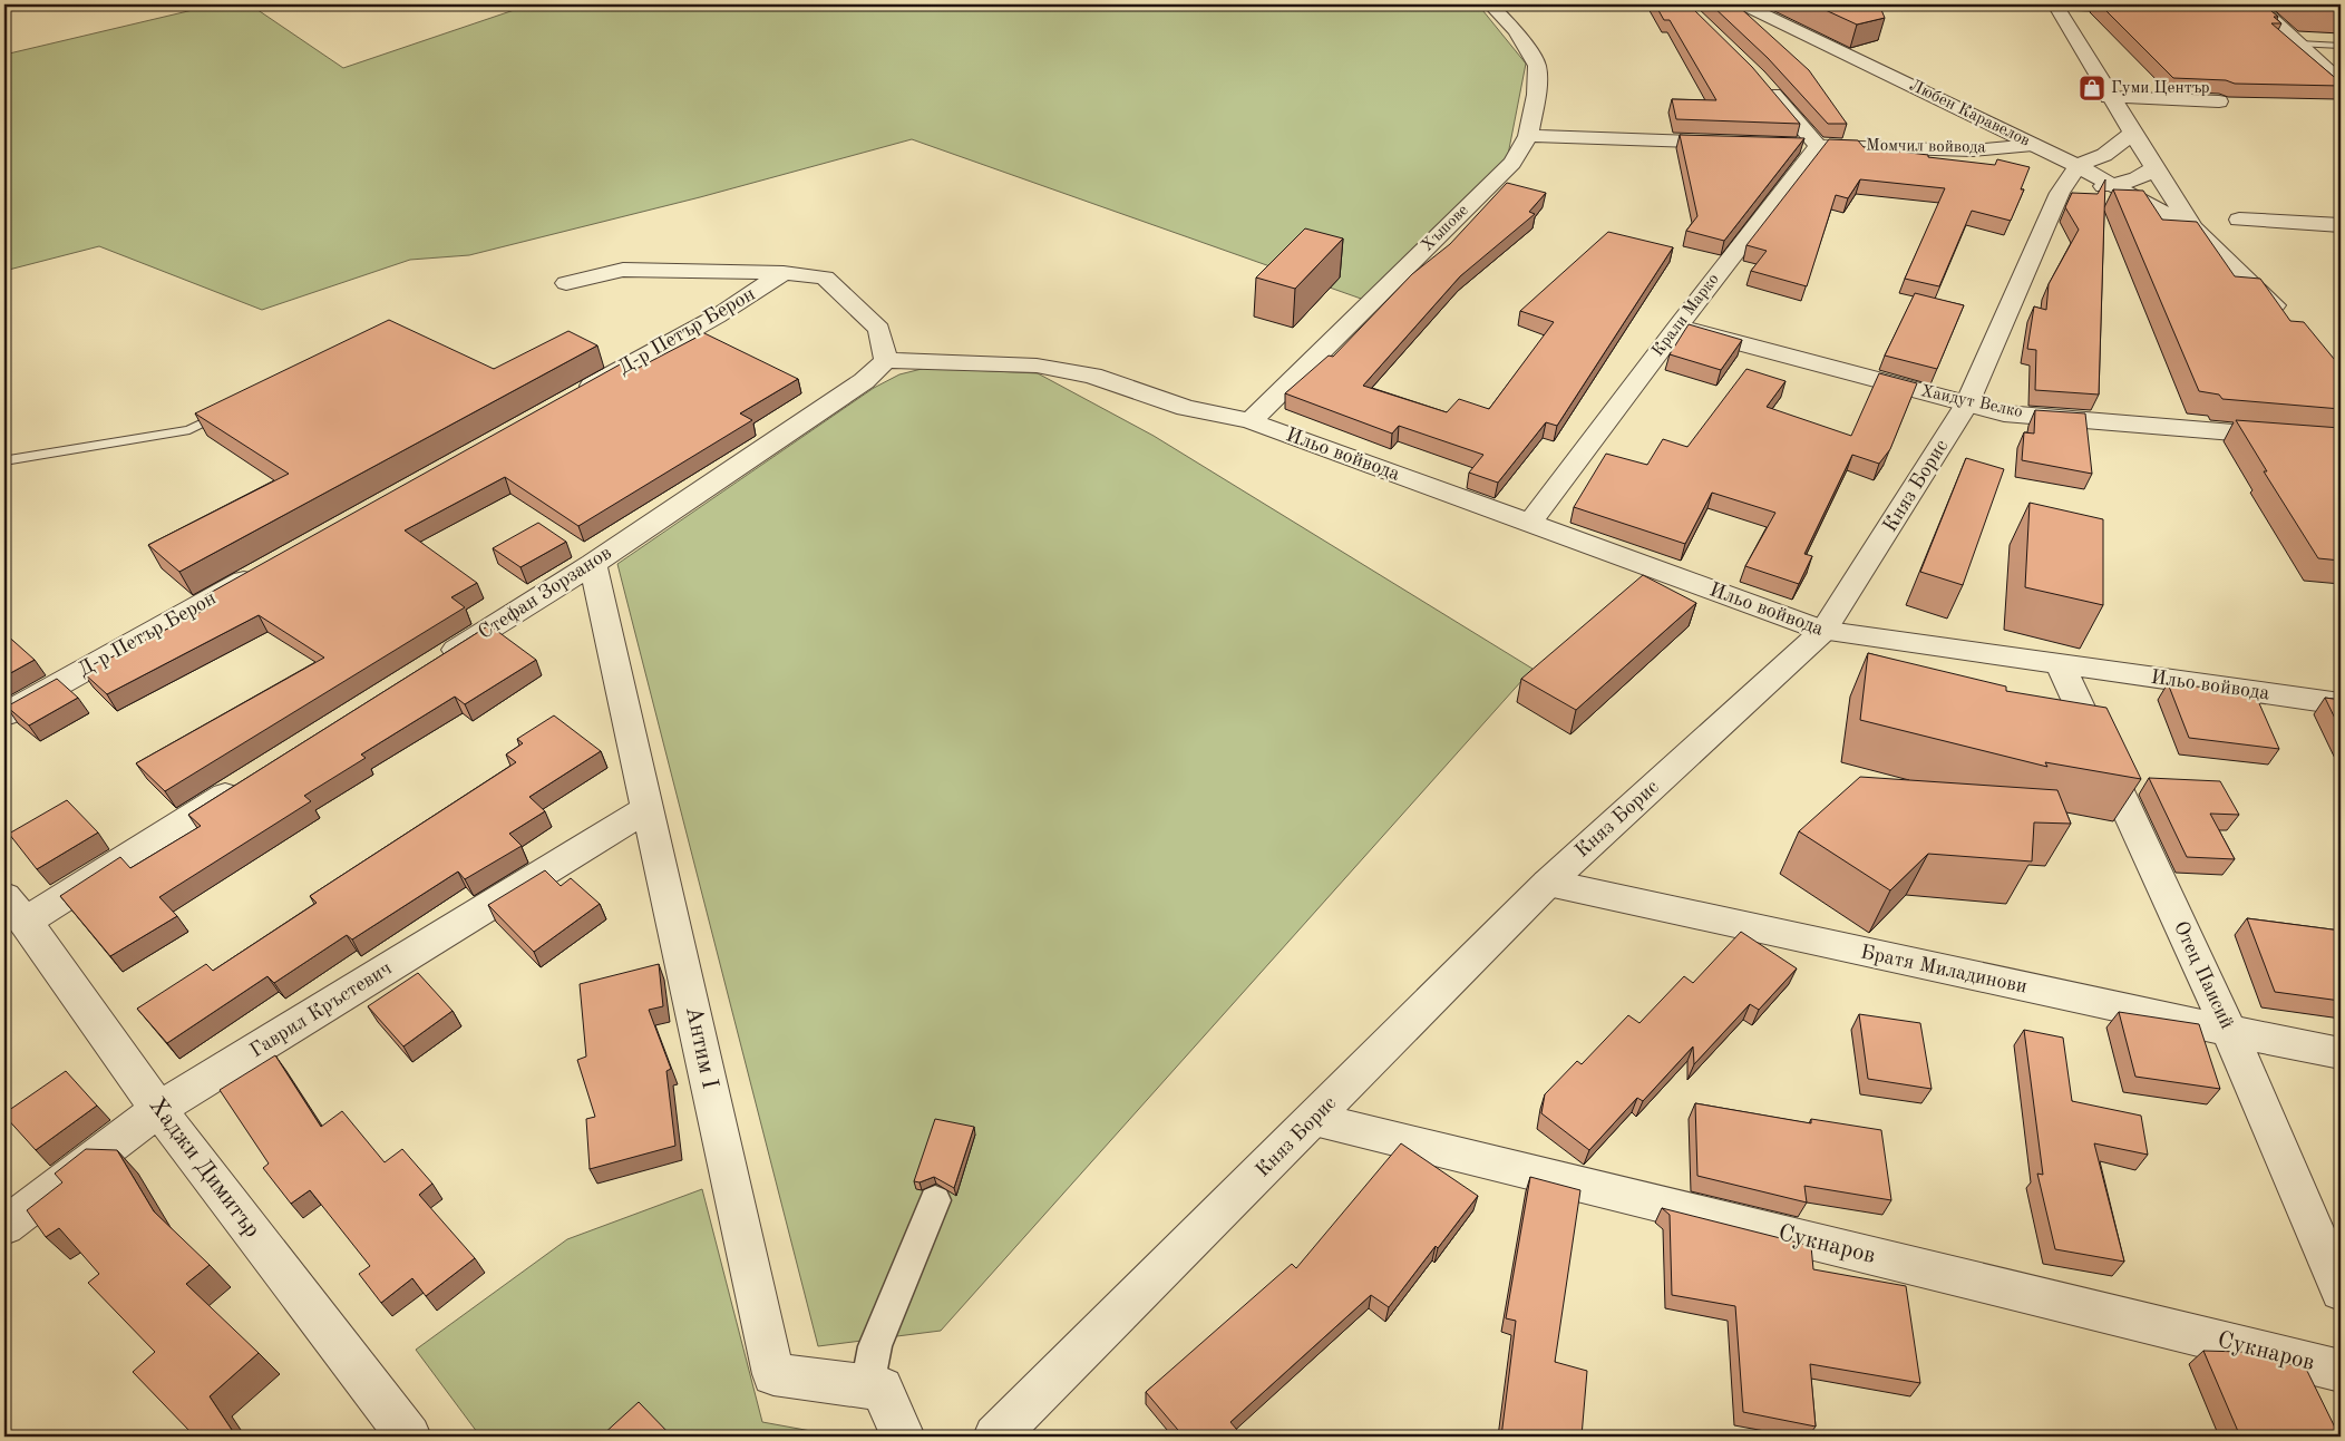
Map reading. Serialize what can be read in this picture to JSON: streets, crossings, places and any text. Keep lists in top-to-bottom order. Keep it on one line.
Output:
{"streets":{"street":["Любен Каравелов","Момчил войвода","Хъшове","Крали Марко","Д-р Петър Берон","Хаидут Велко","Ильо войвода","Княз Борис","Стефан Зорзанов","Братя Миладинови","Отец Паисий","Гаврил Кръстевич","Антим I","Хаджи Димитър","Сукнаров"]},"crossings":[["Любен Каравелов","Момчил войвода"],["Любен Каравелов","Княз Борис"],["Момчил войвода","Крали Марко"],["Хъшове","Ильо войвода"],["Крали Марко","Хаидут Велко"],["Крали Марко","Ильо войвода"],["Хаидут Велко","Княз Борис"],["Ильо войвода","Княз Борис"],["Ильо войвода","Стефан Зорзанов"],["Ильо войвода","Отец Паисий"],["Княз Борис","Братя Миладинови"],["Княз Борис","Сукнаров"],["Стефан Зорзанов","Антим I"],["Братя Миладинови","Отец Паисий"],["Гаврил Кръстевич","Антим I"],["Гаврил Кръстевич","Хаджи Димитър"]],"places":{"shop":["Гуми Център"]}}
